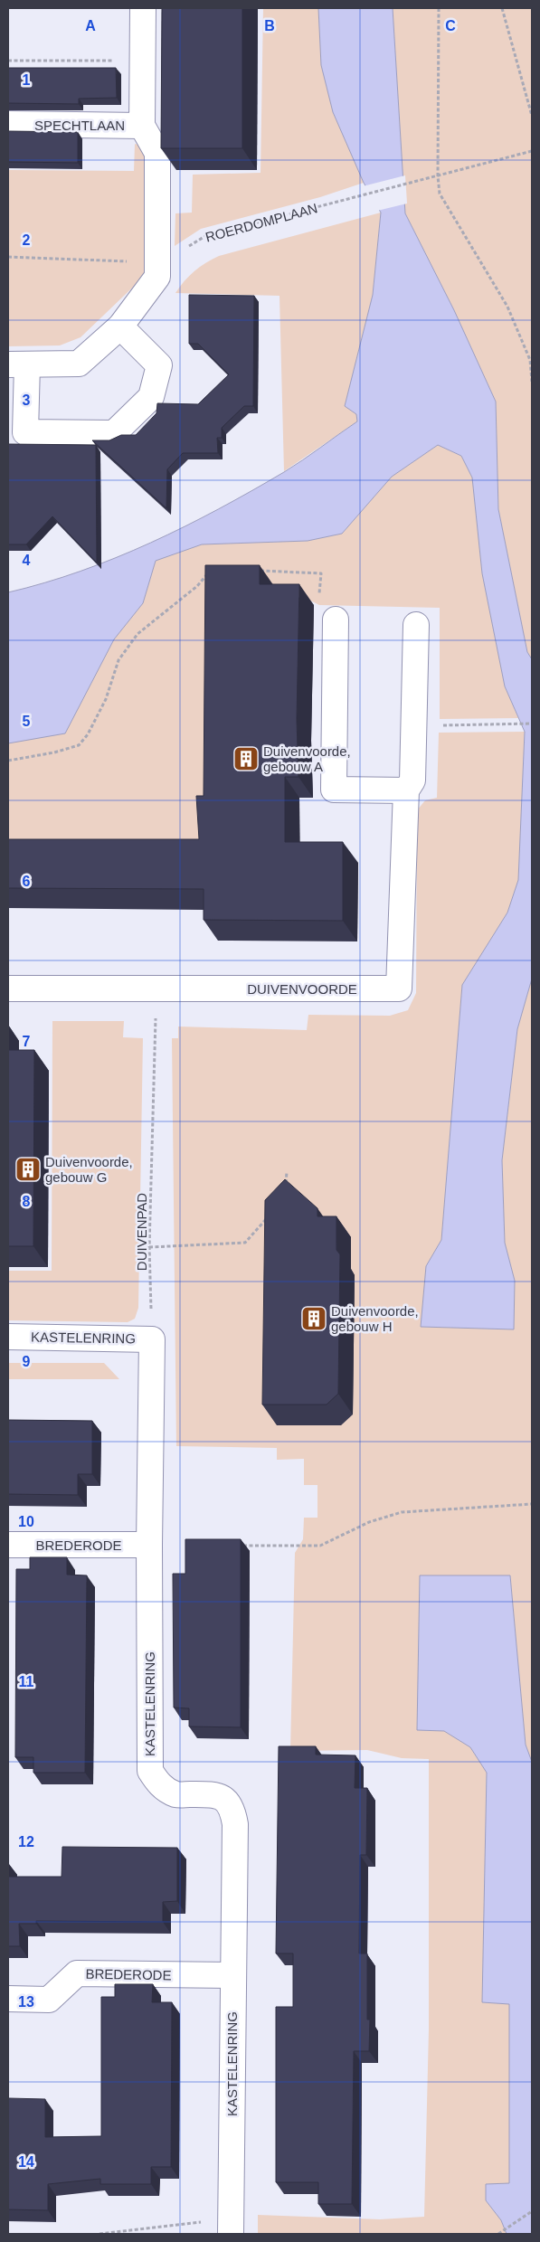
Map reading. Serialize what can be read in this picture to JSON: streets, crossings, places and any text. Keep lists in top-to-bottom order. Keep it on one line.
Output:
{"streets":{"street":["SPECHTLAAN","DUIVENVOORDE","KASTELENRING","BREDERODE"],"path":["ROERDOMPLAAN","DUIVENPAD"]},"crossings":[["DUIVENVOORDE","DUIVENPAD"],["DUIVENPAD","KASTELENRING"],["KASTELENRING","BREDERODE"]],"places":{"building":["Duivenvoorde, gebouw A","Duivenvoorde, gebouw G","Duivenvoorde, gebouw H"]},"grid":{"columns":["A","B","C"],"rows":["1","2","3","4","5","6","7","8","9","10","11","12","13","14"]}}
